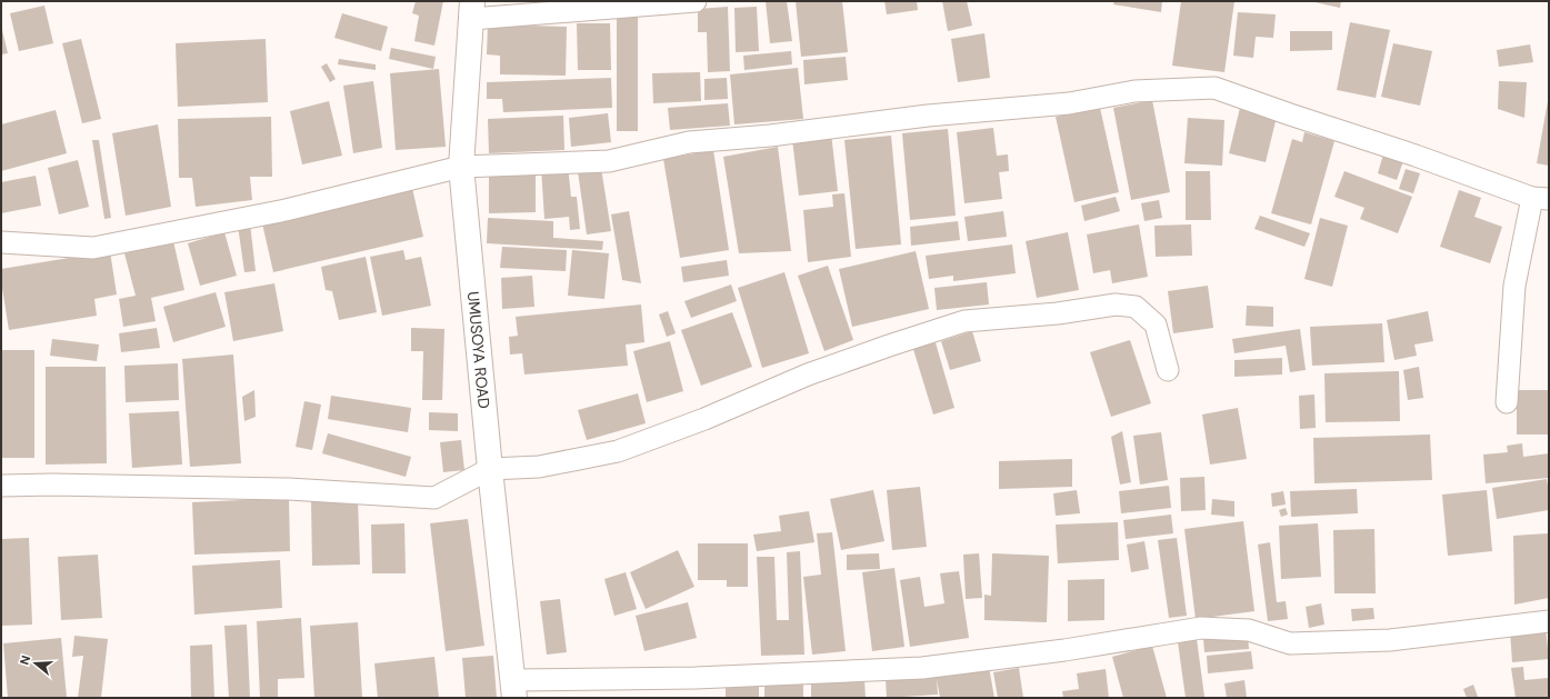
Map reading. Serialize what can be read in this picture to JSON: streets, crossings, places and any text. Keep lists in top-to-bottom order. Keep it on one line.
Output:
{"streets":{"main road":["UMUSOYA ROAD"]},"north":"left"}
